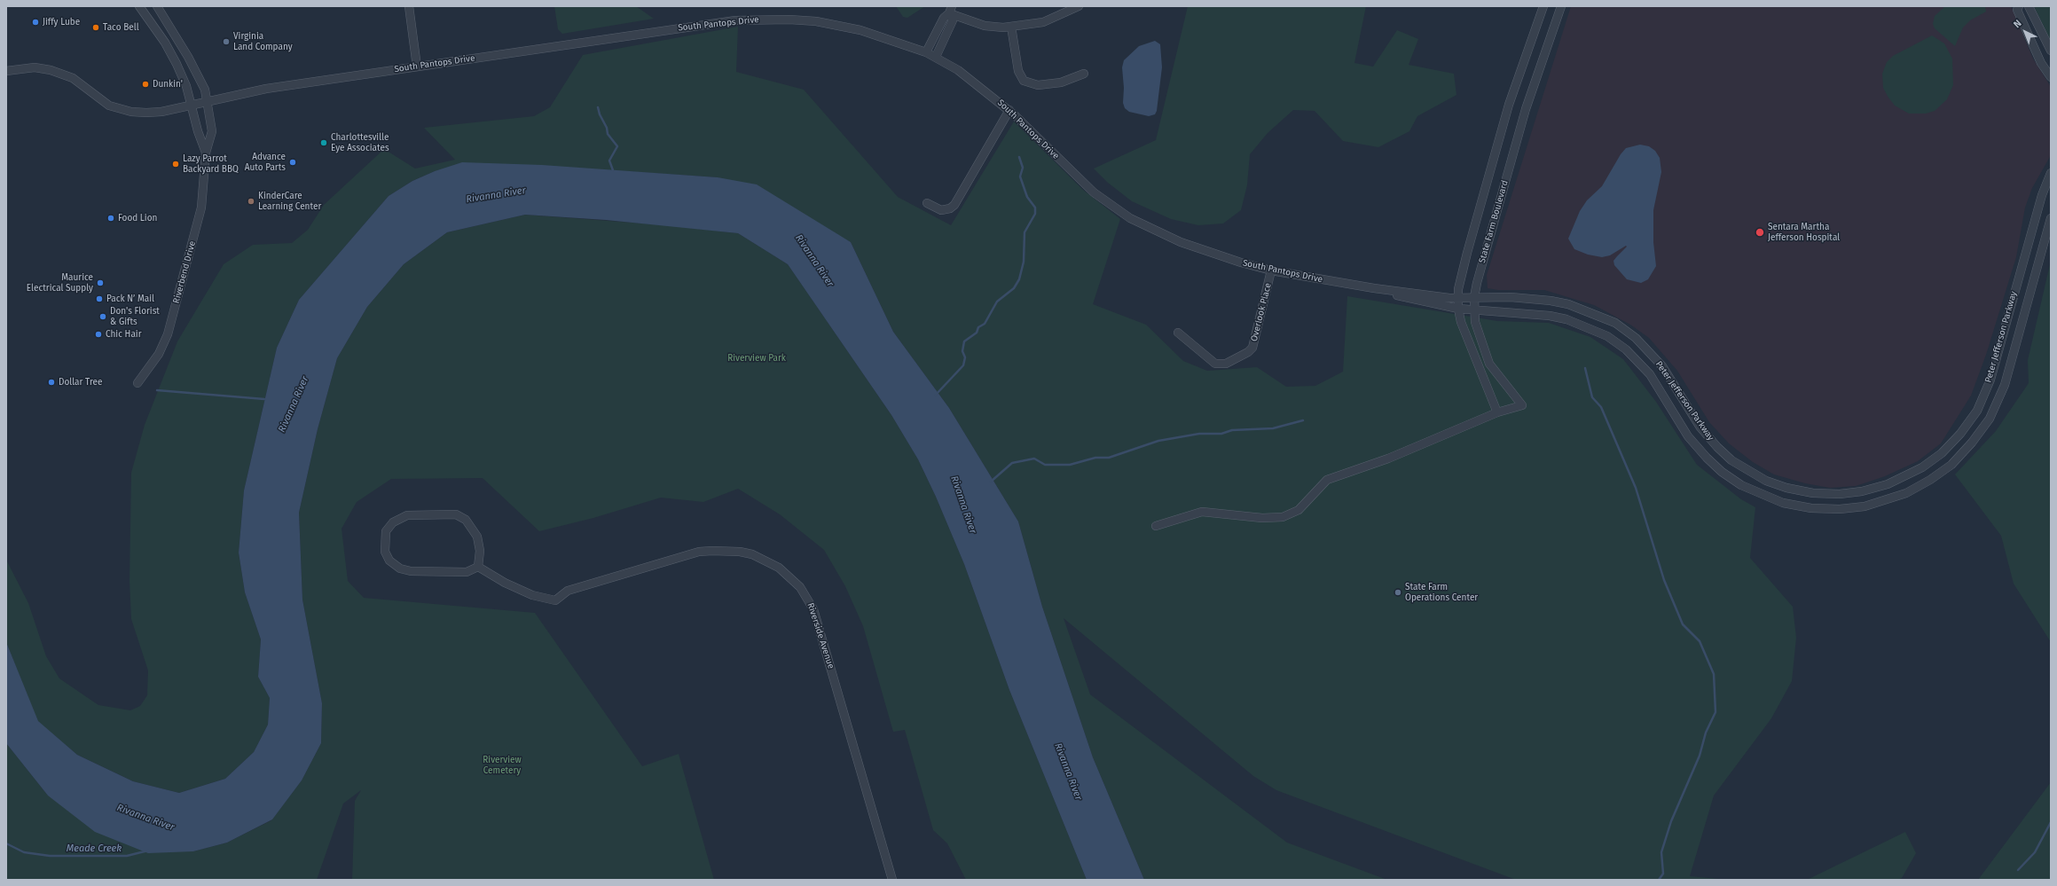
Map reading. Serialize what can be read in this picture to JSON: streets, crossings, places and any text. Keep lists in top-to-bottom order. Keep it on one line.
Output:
{"streets":{"street":["South Pantops Drive","State Farm Boulevard","Riverbend Drive","Overlook Place","Peter Jefferson Parkway","Riverside Avenue"]},"crossings":[["South Pantops Drive","State Farm Boulevard"],["South Pantops Drive","Riverbend Drive"],["South Pantops Drive","Overlook Place"],["South Pantops Drive","Peter Jefferson Parkway"],["State Farm Boulevard","Peter Jefferson Parkway"]],"water":["Rivanna River","Meade Creek"],"parks":["Riverview Park","Riverview Cemetery"],"places":["Jiffy Lube","Taco Bell","Virginia Land Company","Dunkin'","Charlottesville Eye Associates","Advance Auto Parts","Lazy Parrot Backyard BBQ","KinderCare Learning Center","Food Lion","Sentara Martha Jefferson Hospital","Maurice Electrical Supply","Pack N’ Mail","Don's Florist & Gifts","Chic Hair","Dollar Tree","State Farm Operations Center"],"north":"top left"}
